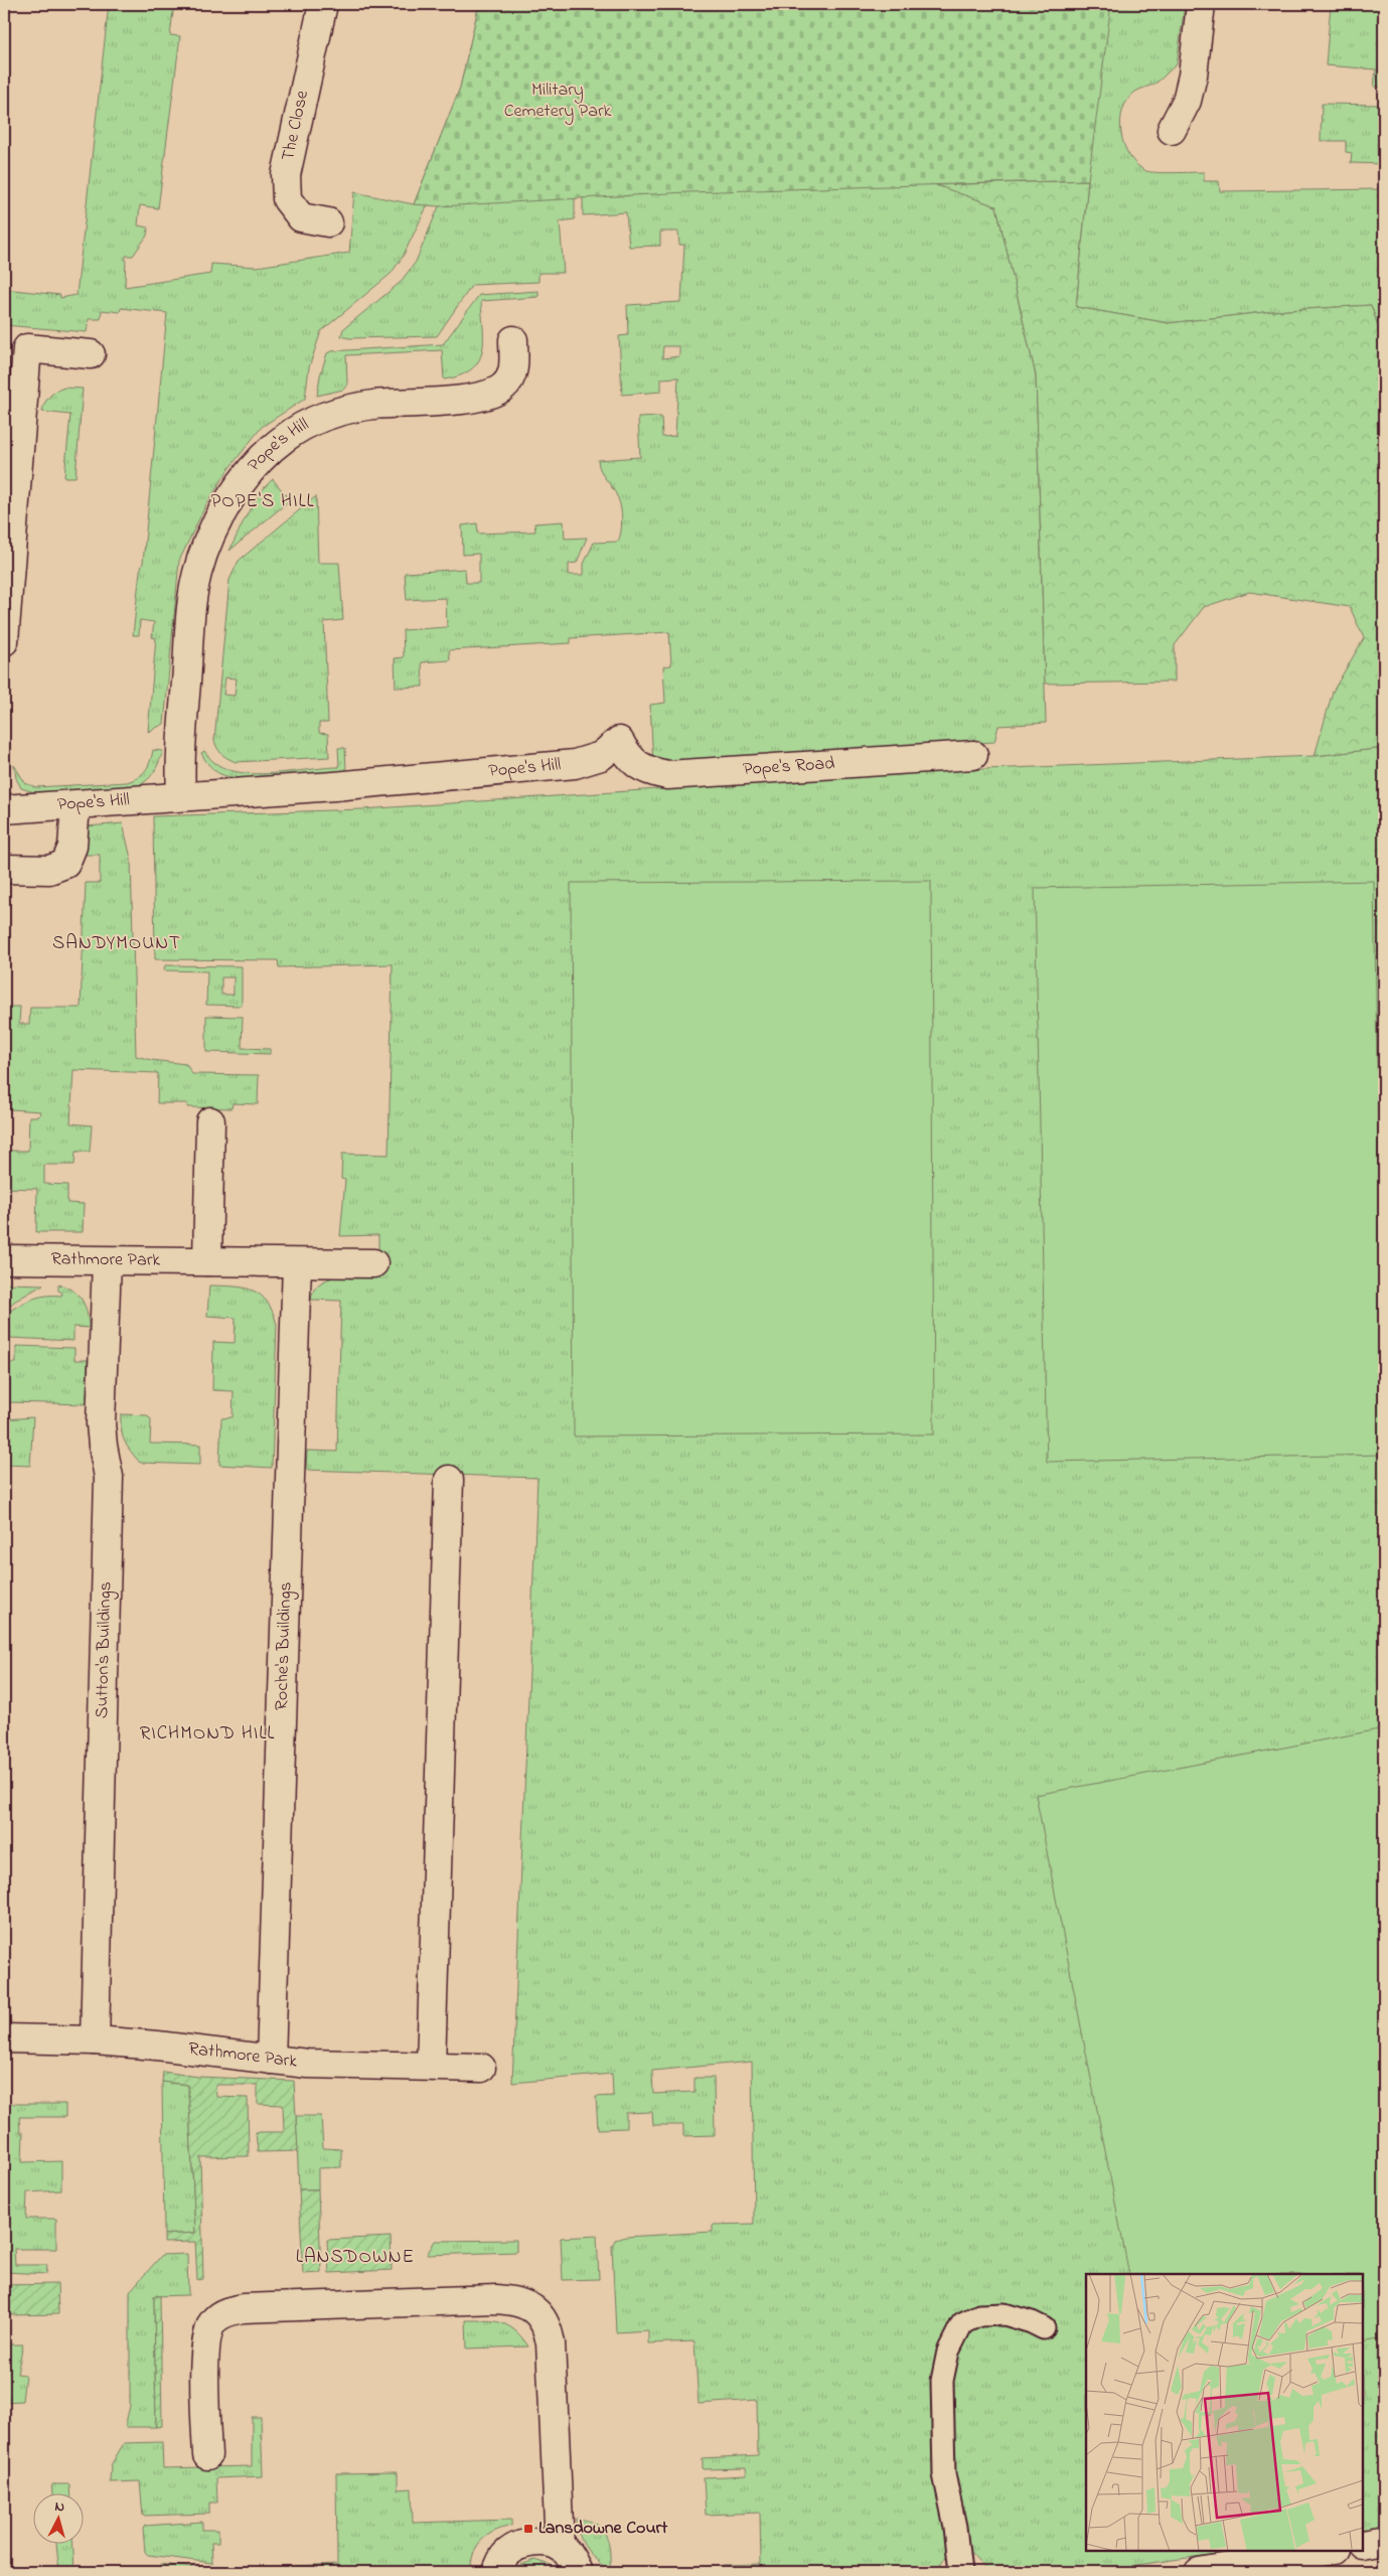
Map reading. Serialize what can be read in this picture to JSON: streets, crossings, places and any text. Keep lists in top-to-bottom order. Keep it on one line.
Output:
{"streets":{"street":["The Close","Pope's Hill","Pope's Road","Rathmore Park","Roche's Buildings","Sutton's Buildings"]},"crossings":[["Pope's Hill","Pope's Road"],["Rathmore Park","Roche's Buildings"],["Rathmore Park","Sutton's Buildings"]],"districts":["POPE'S HILL","SANDYMOUNT","RICHMOND HILL","LANSDOWNE"],"parks":["Military Cemetery Park"],"places":{"transit":["Lansdowne Court"]},"north":"top"}
